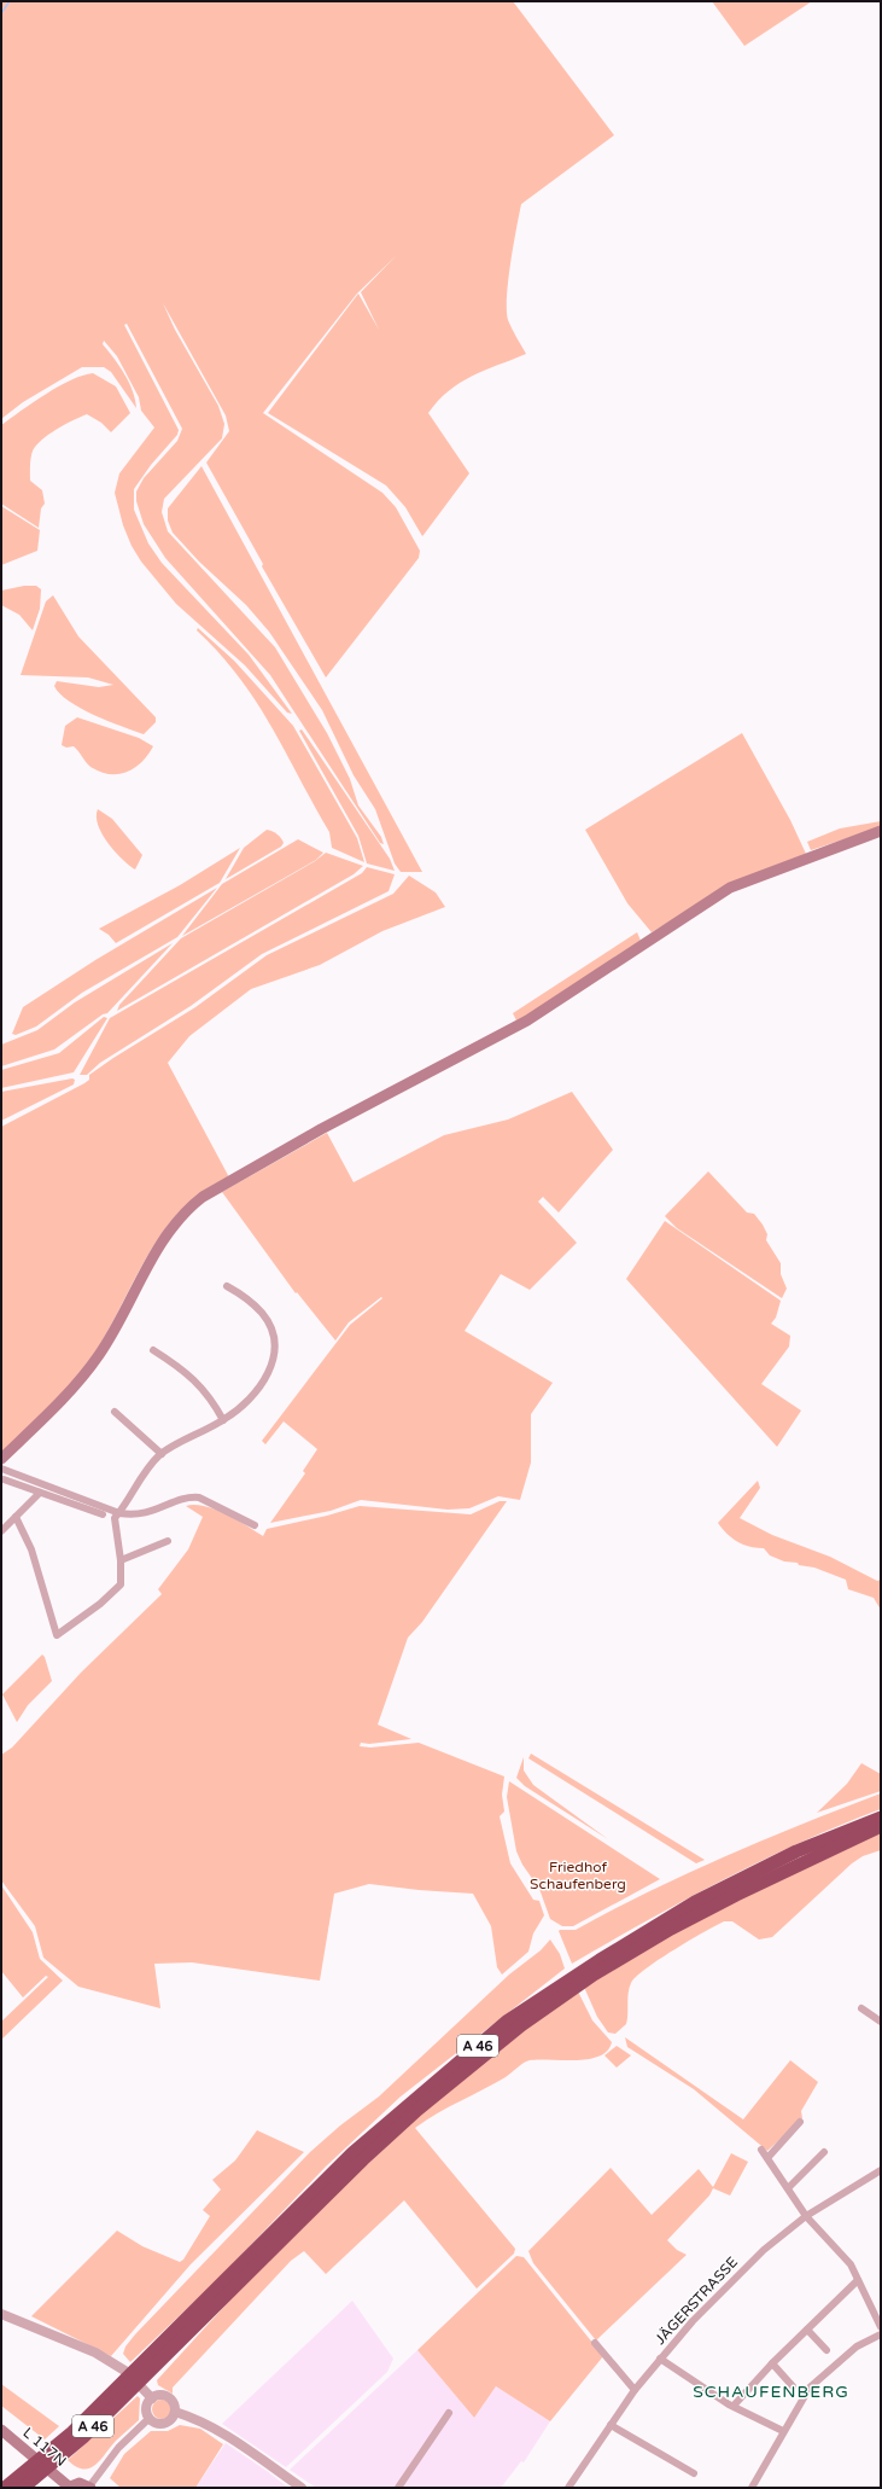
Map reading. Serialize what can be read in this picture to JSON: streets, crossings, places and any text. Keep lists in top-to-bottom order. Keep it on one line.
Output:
{"streets":{"highway":["A 46"],"main road":["L 117N"],"street":["JÄGERSTRASSE"]},"districts":["SCHAUFENBERG"],"parks":["Friedhof Schaufenberg"]}
